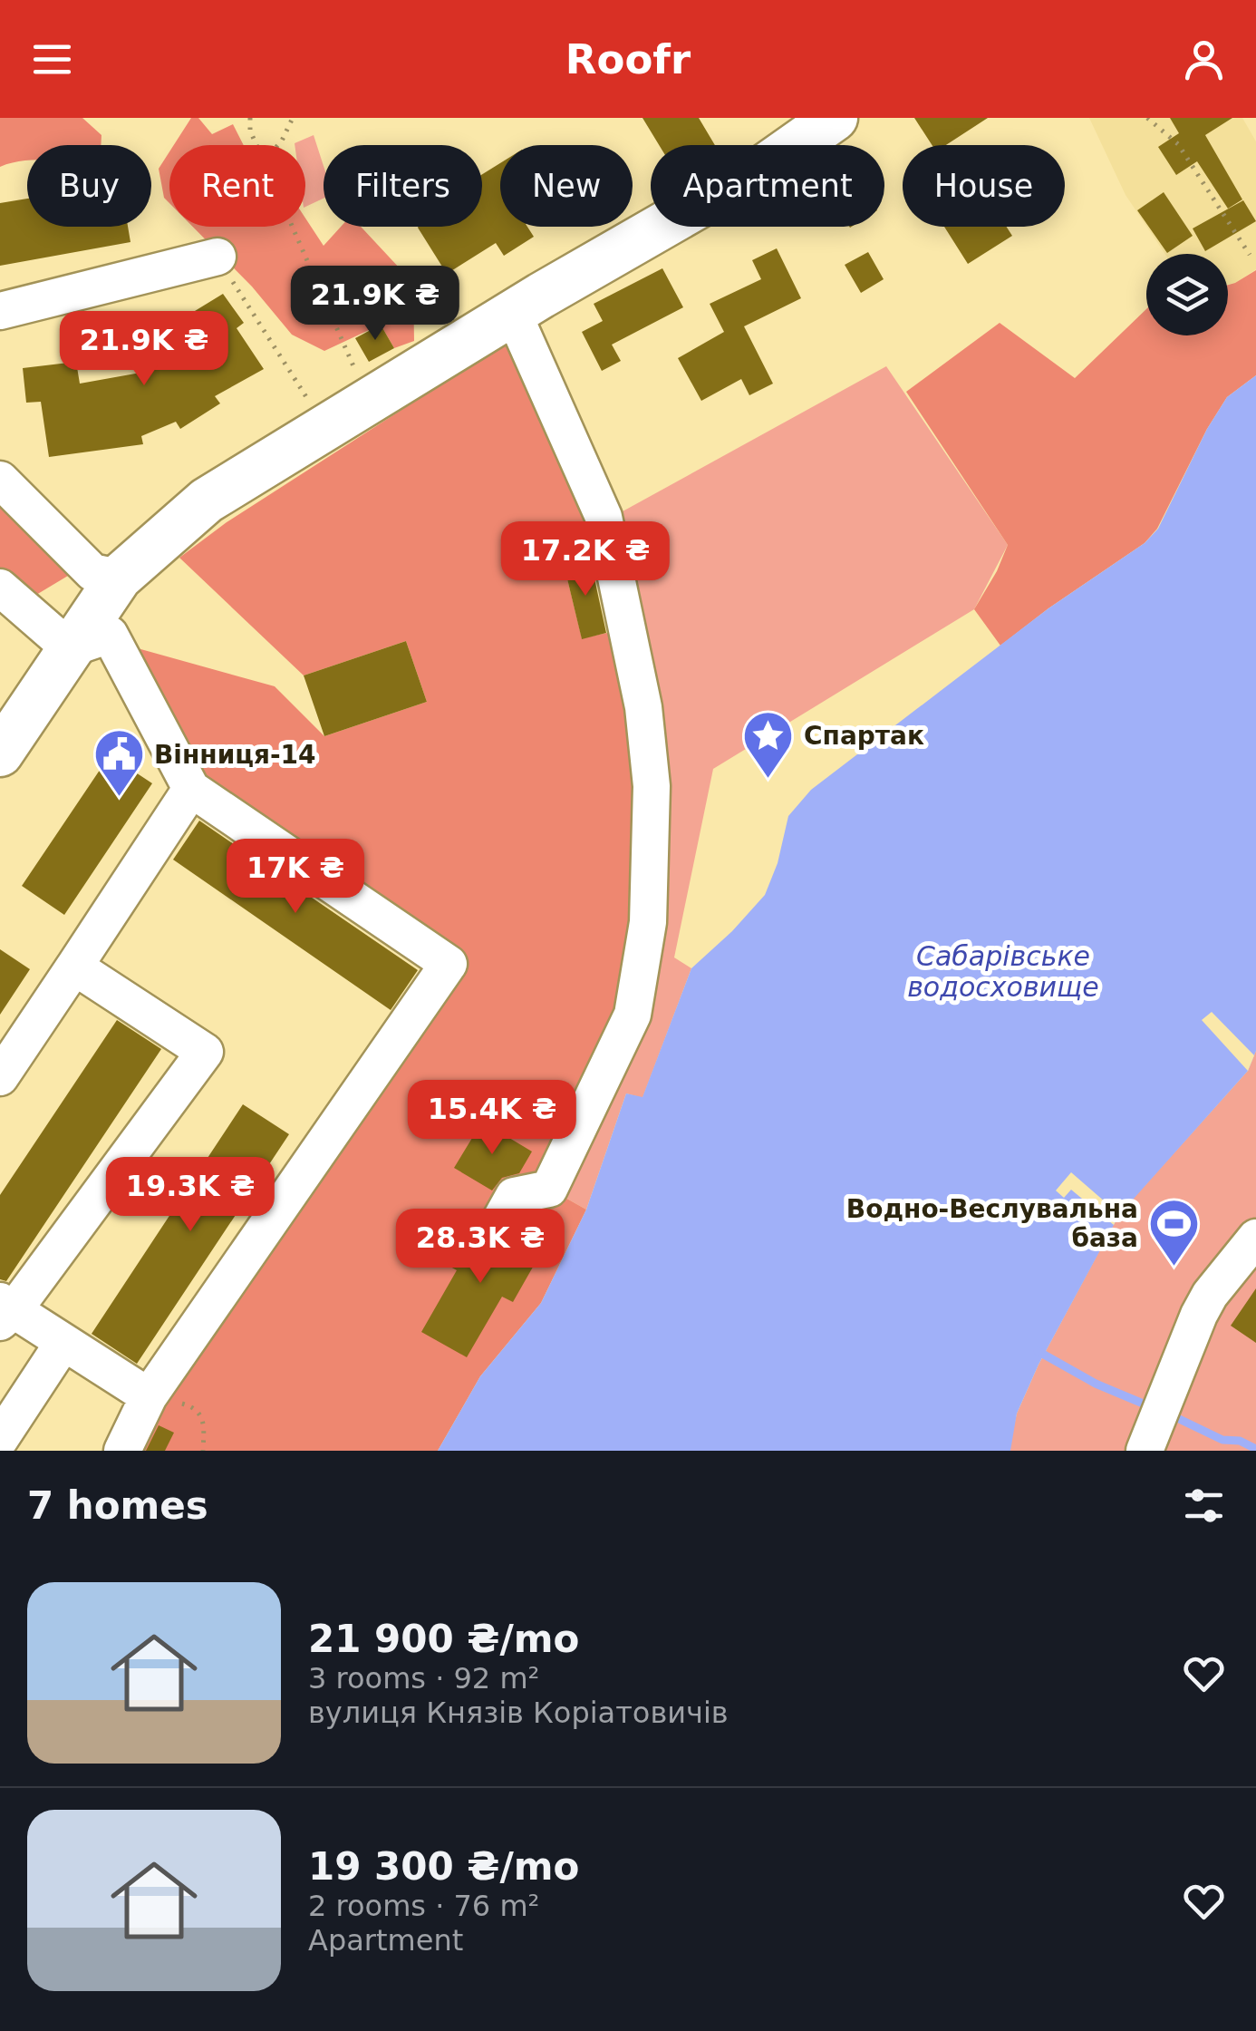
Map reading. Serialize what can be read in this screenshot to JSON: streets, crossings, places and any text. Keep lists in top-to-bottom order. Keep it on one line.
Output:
{"water":["Сабарівське водосховище"],"places":{"place":["Спартак"],"public building":["Вінниця-14"],"sports":["Водно-Веслувальна база"]},"page":{"header":"Roofr","chip":["Buy","Rent","Filters","New","Apartment","House"],"price":["21.9K ₴","21.9K ₴","17.2K ₴","17K ₴","15.4K ₴","19.3K ₴","28.3K ₴"],"heading":"7 homes","list":[{"name":"21 900 ₴/mo","note":"3 rooms · 92 m² · вулиця Князів Коріатовичів"},{"name":"19 300 ₴/mo","note":"2 rooms · 76 m² · Apartment"}]}}
